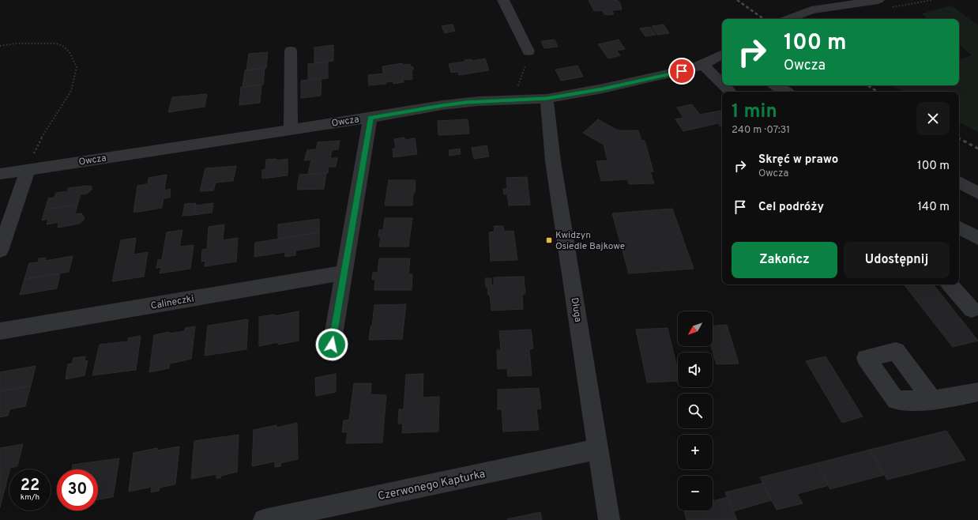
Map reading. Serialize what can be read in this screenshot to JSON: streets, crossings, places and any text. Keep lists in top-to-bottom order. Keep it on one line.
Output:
{"streets":{"street":["Owcza","Calineczki","Długa","Czerwonego Kapturka"]},"crossings":[["Owcza","Długa"],["Długa","Czerwonego Kapturka"]],"places":{"transit":["Kwidzyn Osiedle Bajkowe"]},"north":"bottom left","page":{"turn":["100 m","Owcza"],"heading":["1 min","240 m · 07:31"],"list":[{"name":"Skręć w prawo","note":"Owcza","value":"100 m"},{"name":"Cel podróży","value":"140 m"}],"buttons":["Zakończ","Udostępnij"],"map_buttons":["+","−"],"speed":"22 km/h","limit":"30"}}
